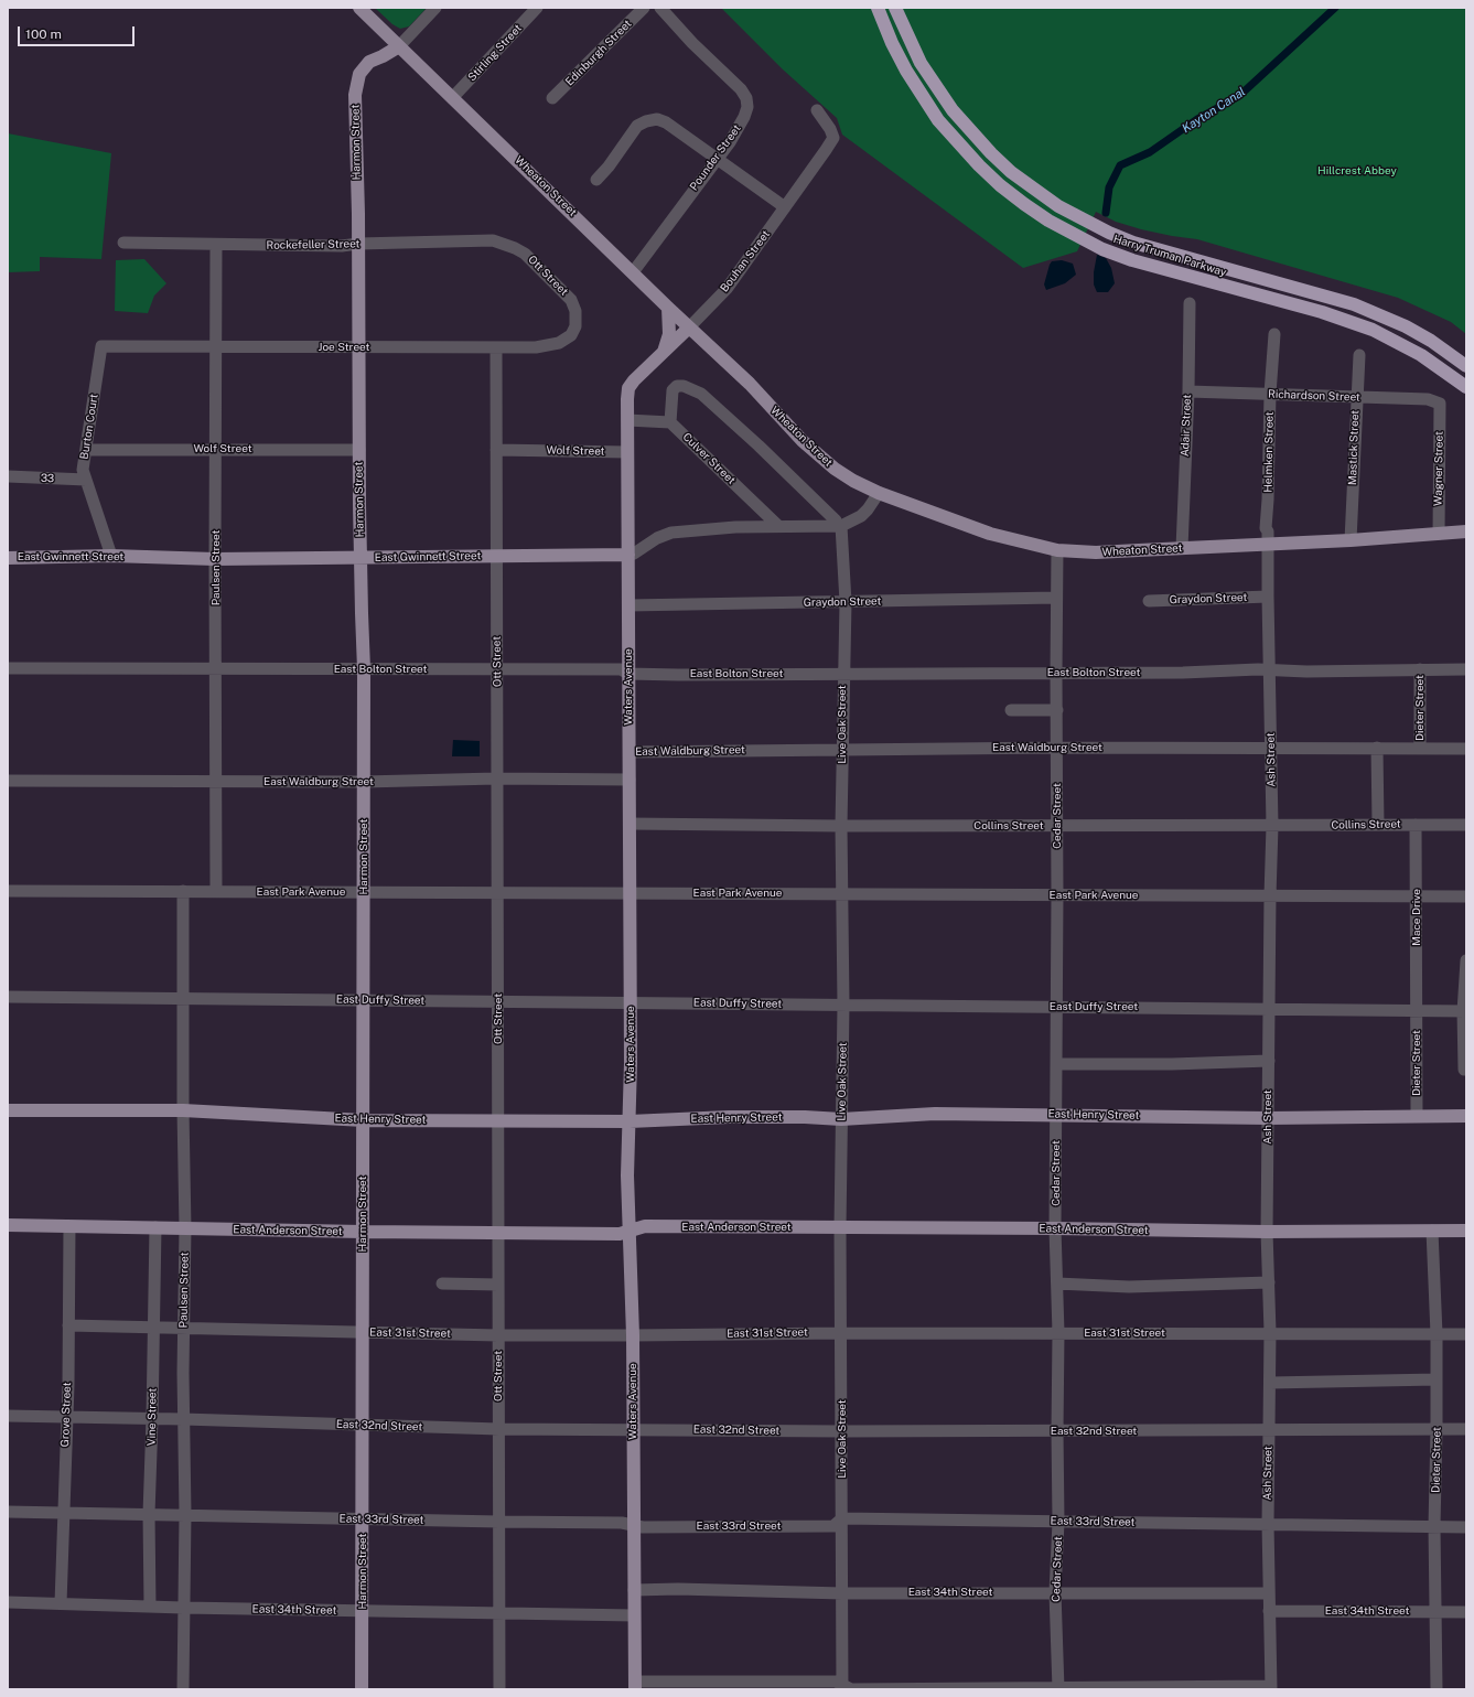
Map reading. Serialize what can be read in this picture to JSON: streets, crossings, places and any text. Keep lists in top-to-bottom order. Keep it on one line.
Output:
{"streets":{"highway":["Harry Truman Parkway"],"main road":["Harmon Street","Wheaton Street","Bouhan Street","East Gwinnett Street","Waters Avenue","East Henry Street","East Anderson Street"],"street":["Stirling Street","Edinburgh Street","Pounder Street","Rockefeller Street","Ott Street","Joe Street","Richardson Street","Adair Street","Burton Court","Mastick Street","Wolf Street","Helmken Street","Culver Street","Wagner Street","33","Paulsen Street","Graydon Street","East Bolton Street","Dieter Street","Live Oak Street","East Waldburg Street","Ash Street","Cedar Street","Collins Street","East Park Avenue","Mace Drive","East Duffy Street","East 31st Street","Grove Street","Vine Street","East 32nd Street","East 33rd Street","East 34th Street"]},"crossings":[["Stirling Street","Wheaton Street"],["Harmon Street","Wheaton Street"],["Harmon Street","Rockefeller Street"],["Harmon Street","Joe Street"],["Harmon Street","Wolf Street"],["Harmon Street","East Gwinnett Street"],["Harmon Street","East Bolton Street"],["Harmon Street","East Waldburg Street"],["Harmon Street","East Park Avenue"],["Harmon Street","East Duffy Street"],["Harmon Street","East Henry Street"],["Harmon Street","East Anderson Street"],["Harmon Street","East 31st Street"],["Harmon Street","East 32nd Street"],["Harmon Street","East 33rd Street"],["Harmon Street","East 34th Street"],["Pounder Street","Wheaton Street"],["Wheaton Street","Bouhan Street"],["Wheaton Street","Adair Street"],["Wheaton Street","Mastick Street"],["Wheaton Street","Helmken Street"],["Wheaton Street","Wagner Street"],["Wheaton Street","Ash Street"],["Wheaton Street","Cedar Street"],["Rockefeller Street","Ott Street"],["Rockefeller Street","Paulsen Street"],["Bouhan Street","Waters Avenue"],["Ott Street","Joe Street"],["Ott Street","Wolf Street"],["Ott Street","East Gwinnett Street"],["Ott Street","East Bolton Street"],["Ott Street","East Waldburg Street"],["Ott Street","East Park Avenue"],["Ott Street","East Duffy Street"],["Ott Street","East Henry Street"],["Ott Street","East Anderson Street"],["Ott Street","East 31st Street"],["Ott Street","East 32nd Street"],["Ott Street","East 33rd Street"],["Ott Street","East 34th Street"],["Joe Street","Burton Court"],["Joe Street","Paulsen Street"],["Richardson Street","Adair Street"],["Richardson Street","Mastick Street"],["Richardson Street","Helmken Street"],["Richardson Street","Wagner Street"],["Burton Court","Wolf Street"],["Burton Court","33"],["Burton Court","East Gwinnett Street"],["Wolf Street","Paulsen Street"],["Wolf Street","Waters Avenue"],["Helmken Street","Ash Street"],["Culver Street","East Gwinnett Street"],["East Gwinnett Street","Paulsen Street"],["East Gwinnett Street","Waters Avenue"],["East Gwinnett Street","Live Oak Street"],["Paulsen Street","East Bolton Street"],["Paulsen Street","East Waldburg Street"],["Paulsen Street","East Park Avenue"],["Paulsen Street","East Duffy Street"],["Paulsen Street","East Henry Street"],["Paulsen Street","East Anderson Street"],["Paulsen Street","East 31st Street"],["Paulsen Street","East 32nd Street"],["Paulsen Street","East 33rd Street"],["Paulsen Street","East 34th Street"],["Graydon Street","Waters Avenue"],["Graydon Street","Live Oak Street"],["Graydon Street","Ash Street"],["Graydon Street","Cedar Street"],["East Bolton Street","Waters Avenue"],["East Bolton Street","Dieter Street"],["East Bolton Street","Live Oak Street"],["East Bolton Street","Ash Street"],["East Bolton Street","Cedar Street"],["Waters Avenue","East Waldburg Street"],["Waters Avenue","Collins Street"],["Waters Avenue","East Park Avenue"],["Waters Avenue","East Duffy Street"],["Waters Avenue","East Henry Street"],["Waters Avenue","East Anderson Street"],["Waters Avenue","East 31st Street"],["Waters Avenue","East 32nd Street"],["Waters Avenue","East 33rd Street"],["Waters Avenue","East 34th Street"],["Dieter Street","East Waldburg Street"],["Dieter Street","Mace Drive"],["Dieter Street","East Duffy Street"],["Dieter Street","East Henry Street"],["Dieter Street","East Anderson Street"],["Dieter Street","East 31st Street"],["Dieter Street","East 32nd Street"],["Dieter Street","East 33rd Street"],["Dieter Street","East 34th Street"],["Live Oak Street","East Waldburg Street"],["Live Oak Street","Collins Street"],["Live Oak Street","East Park Avenue"],["Live Oak Street","East Duffy Street"],["Live Oak Street","East Henry Street"],["Live Oak Street","East Anderson Street"],["Live Oak Street","East 31st Street"],["Live Oak Street","East 32nd Street"],["Live Oak Street","East 33rd Street"],["Live Oak Street","East 34th Street"],["East Waldburg Street","Ash Street"],["East Waldburg Street","Cedar Street"],["Ash Street","Collins Street"],["Ash Street","East Park Avenue"],["Ash Street","East Duffy Street"],["Ash Street","East Henry Street"],["Ash Street","East Anderson Street"],["Ash Street","East 31st Street"],["Ash Street","East 32nd Street"],["Ash Street","East 33rd Street"],["Ash Street","East 34th Street"],["Cedar Street","Collins Street"],["Cedar Street","East Park Avenue"],["Cedar Street","East Duffy Street"],["Cedar Street","East Henry Street"],["Cedar Street","East Anderson Street"],["Cedar Street","East 31st Street"],["Cedar Street","East 32nd Street"],["Cedar Street","East 33rd Street"],["Cedar Street","East 34th Street"],["Collins Street","Mace Drive"],["East Park Avenue","Mace Drive"],["Mace Drive","East Duffy Street"],["East Anderson Street","Grove Street"],["East Anderson Street","Vine Street"],["East 31st Street","Grove Street"],["East 31st Street","Vine Street"],["Grove Street","East 32nd Street"],["Grove Street","East 33rd Street"],["Grove Street","East 34th Street"],["Vine Street","East 32nd Street"],["Vine Street","East 33rd Street"],["Vine Street","East 34th Street"]],"water":["Kayton Canal"],"parks":["Hillcrest Abbey"],"scale_bar":"100 m"}
